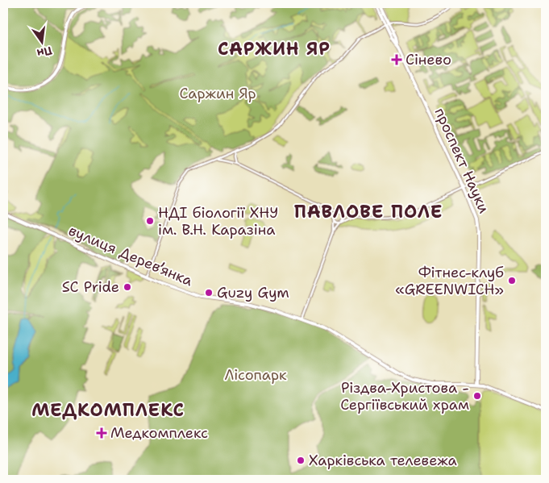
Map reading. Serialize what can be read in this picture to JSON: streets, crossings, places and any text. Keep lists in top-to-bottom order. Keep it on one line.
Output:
{"streets":{"main road":["проспект Науки","вулиця Дерев’янка"]},"crossings":[["проспект Науки","вулиця Дерев’янка"]],"districts":["САРЖИН ЯР","ПАВЛОВЕ ПОЛЕ","МЕДКОМПЛЕКС"],"parks":["Саржин Яр","Лісопарк"],"places":{"health":["Сінево","Медкомплекс"],"other":["НДІ біології ХНУ ім. В.Н. Каразіна","Фітнес-клуб «GREENWICH»","SC Pride","Guzy Gym","Різдва-Христова - Сергіївський храм","Харківська телевежа"]},"north":"bottom"}
